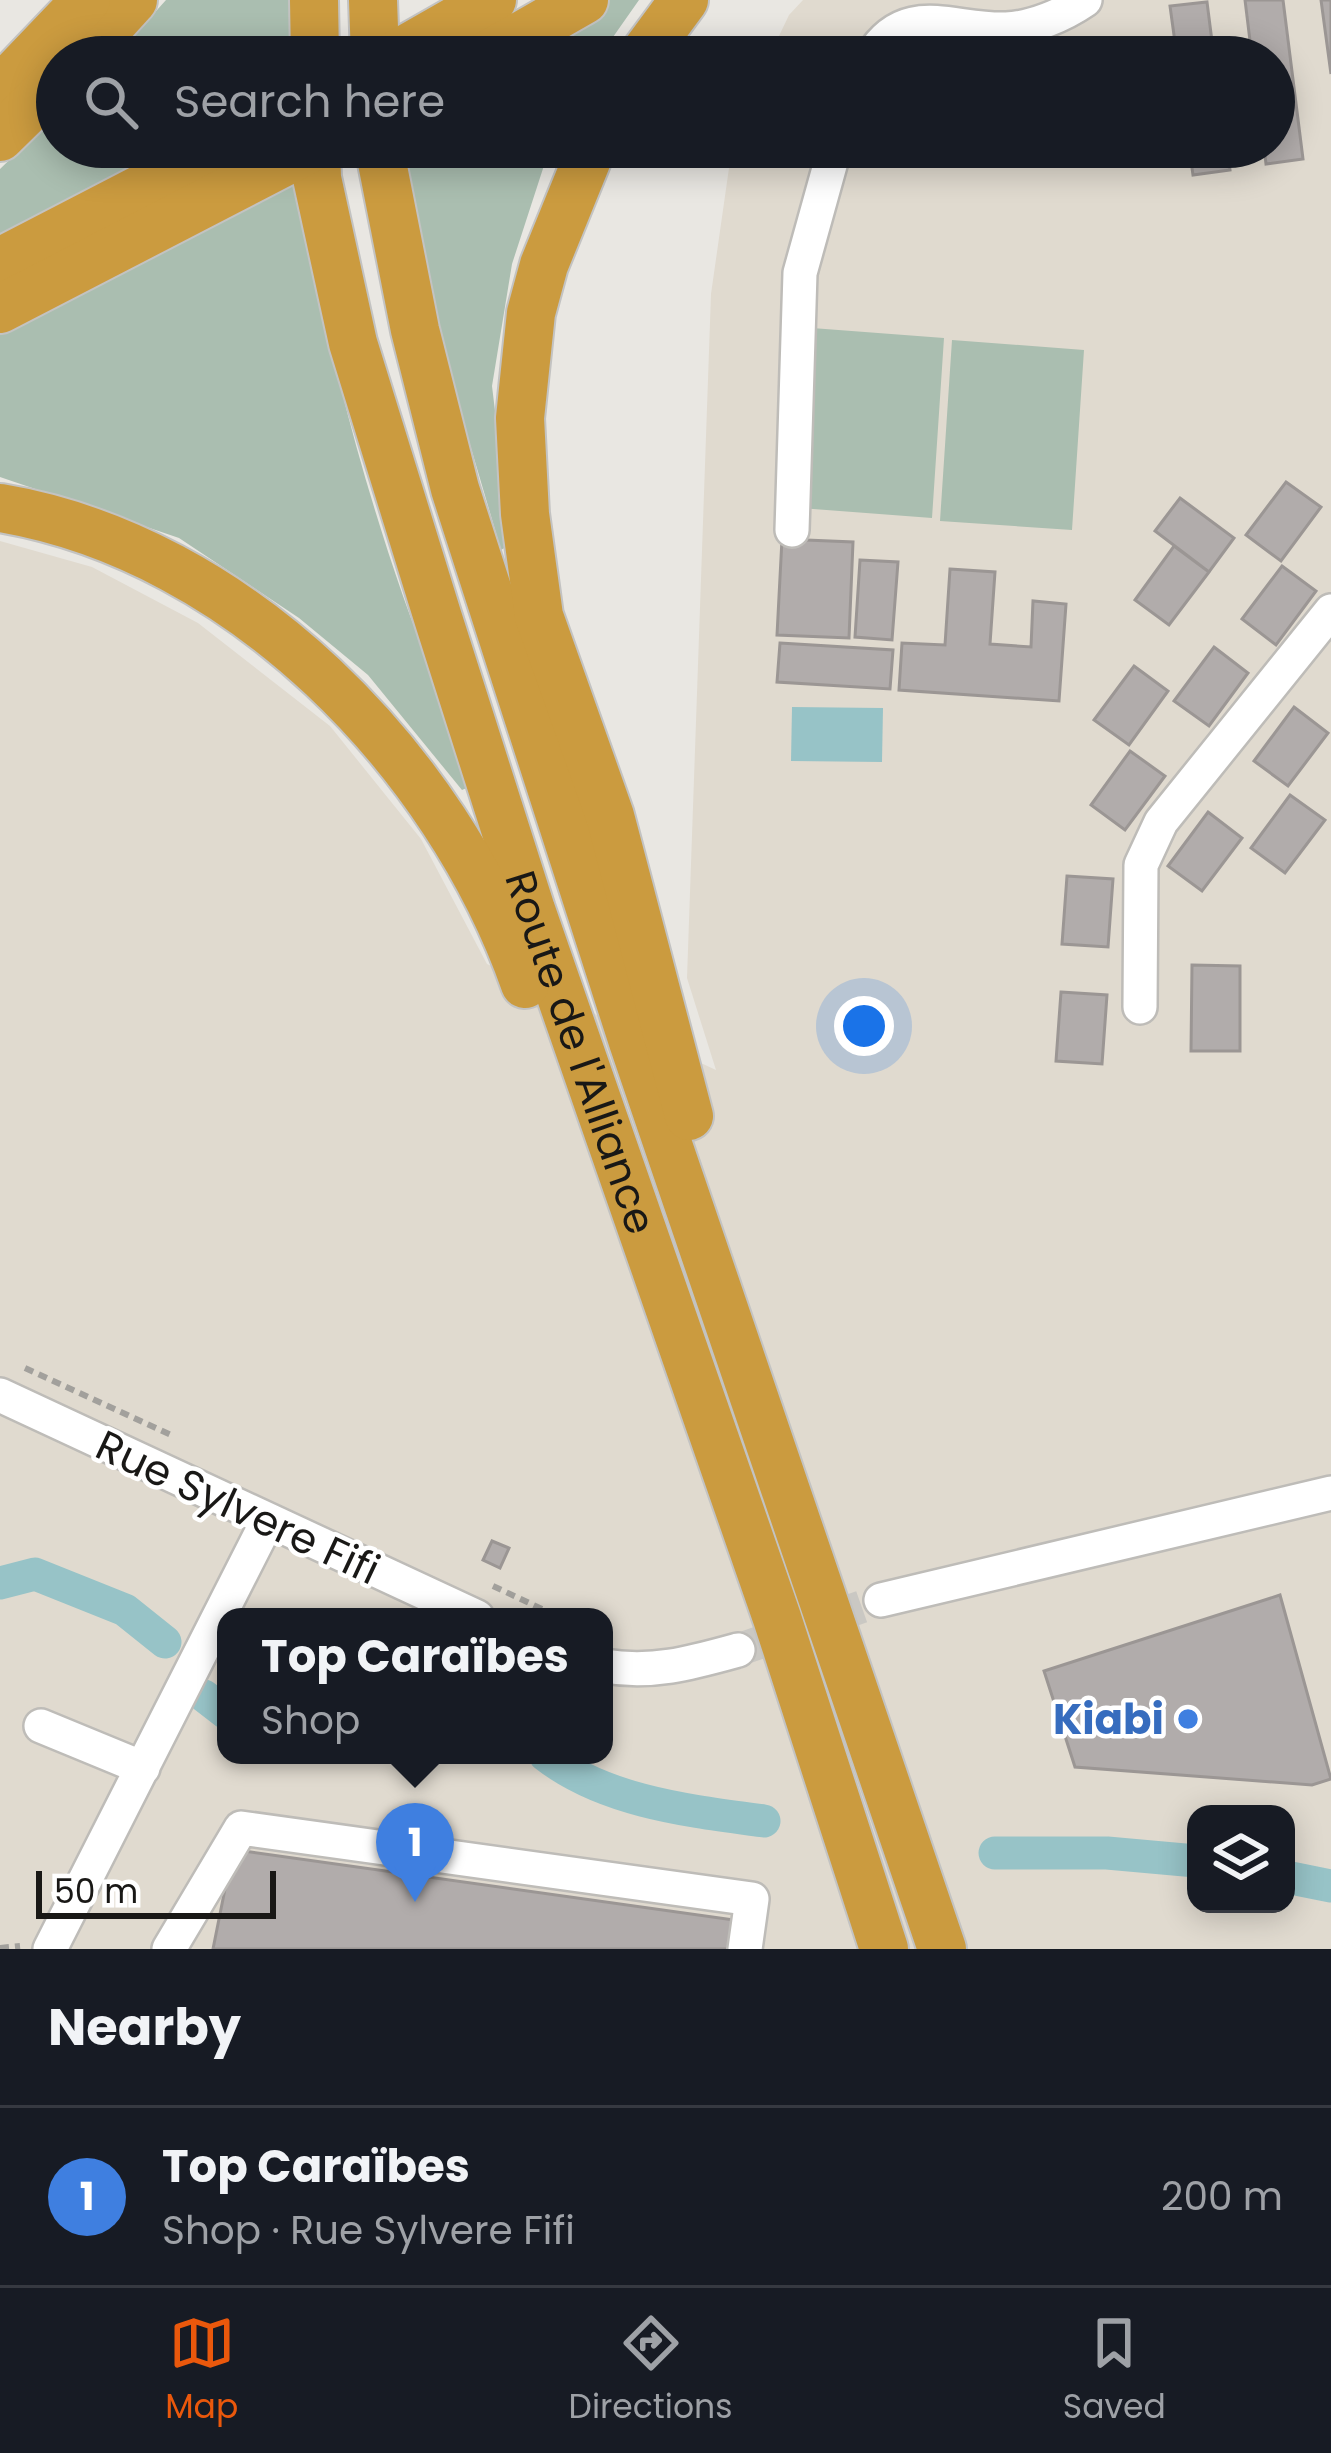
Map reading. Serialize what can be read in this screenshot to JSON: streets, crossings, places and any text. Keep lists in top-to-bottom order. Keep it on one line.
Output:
{"streets":{"highway":["Route de l'Alliance"],"street":["Rue Sylvere Fifi"]},"places":["Kiabi"],"scale_bar":"50 m","page":{"search":"Search here","popup":["Top Caraïbes","Shop"],"pins":"1","scale":"50 m","heading":"Nearby","list":[{"mark":"1","name":"Top Caraïbes","note":"Shop · Rue Sylvere Fifi","value":"200 m"}],"nav":["Map","Directions","Saved"]}}
